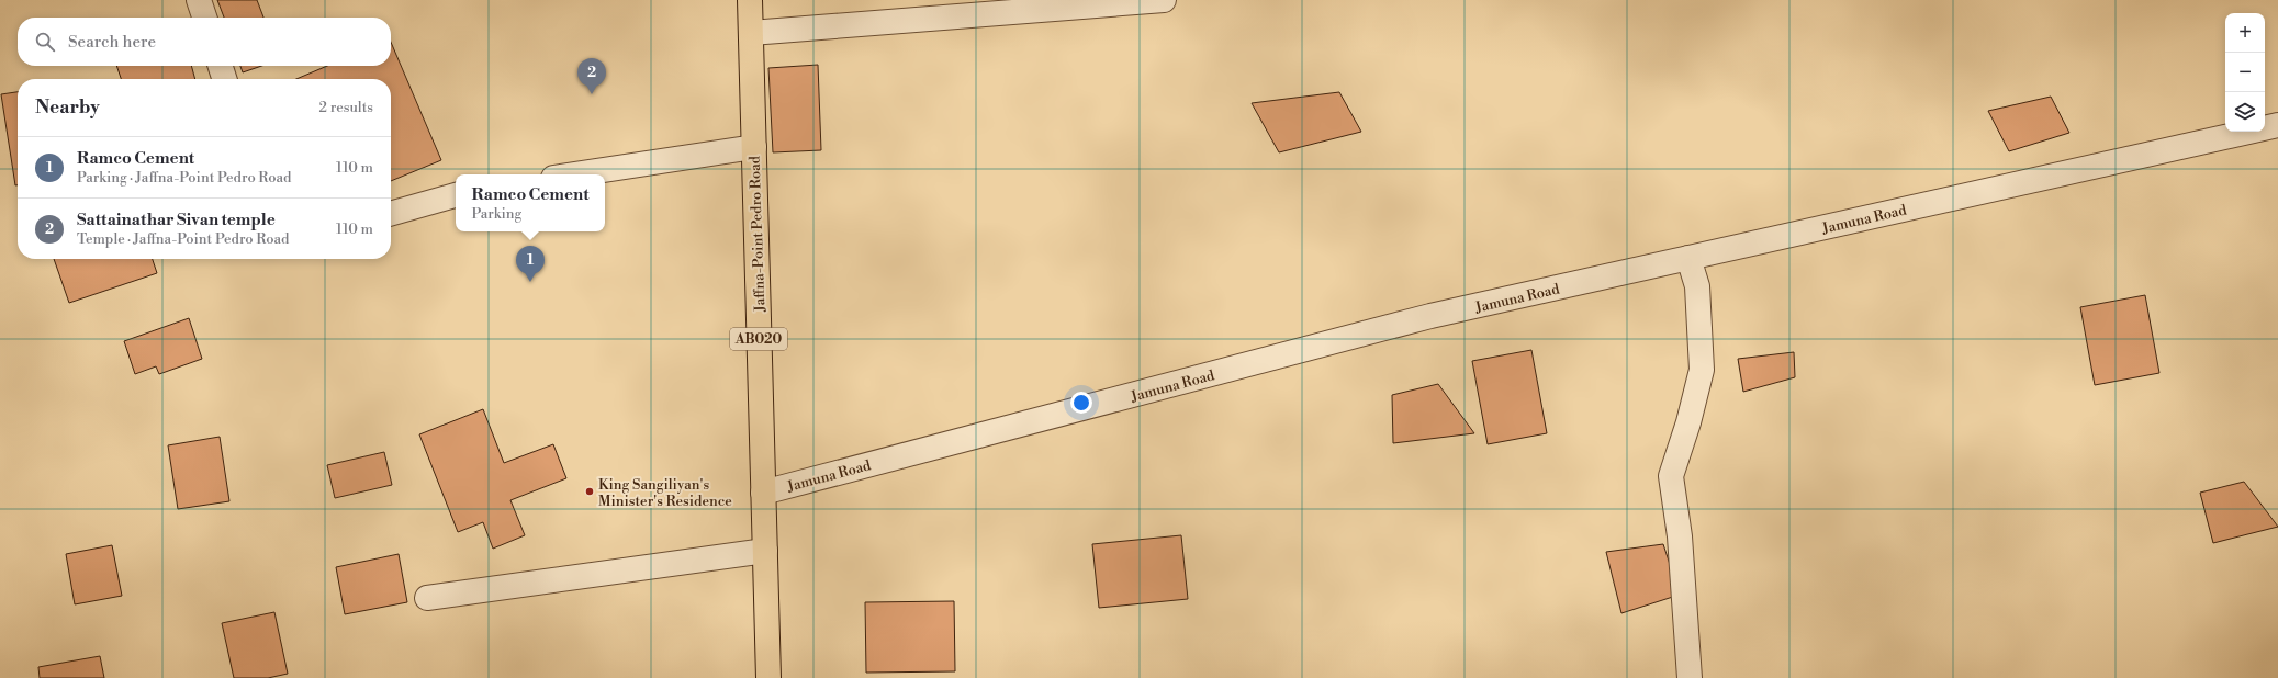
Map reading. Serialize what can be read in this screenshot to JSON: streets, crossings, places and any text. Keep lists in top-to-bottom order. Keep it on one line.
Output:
{"streets":{"main road":["Jaffna-Point Pedro Road","AB020"],"street":["Jamuna Road"]},"crossings":[["Jamuna Road","Jaffna-Point Pedro Road"]],"places":["King Sangiliyan's Minister's Residence"],"page":{"map_buttons":["+","−"],"search":"Search here","pins":["2","1"],"heading":["Nearby","2 results"],"list":[{"mark":"1","name":"Ramco Cement","note":"Parking · Jaffna-Point Pedro Road","value":"110 m"},{"mark":"2","name":"Sattainathar Sivan temple","note":"Temple · Jaffna-Point Pedro Road","value":"110 m"}],"popup":["Ramco Cement","Parking"]}}
